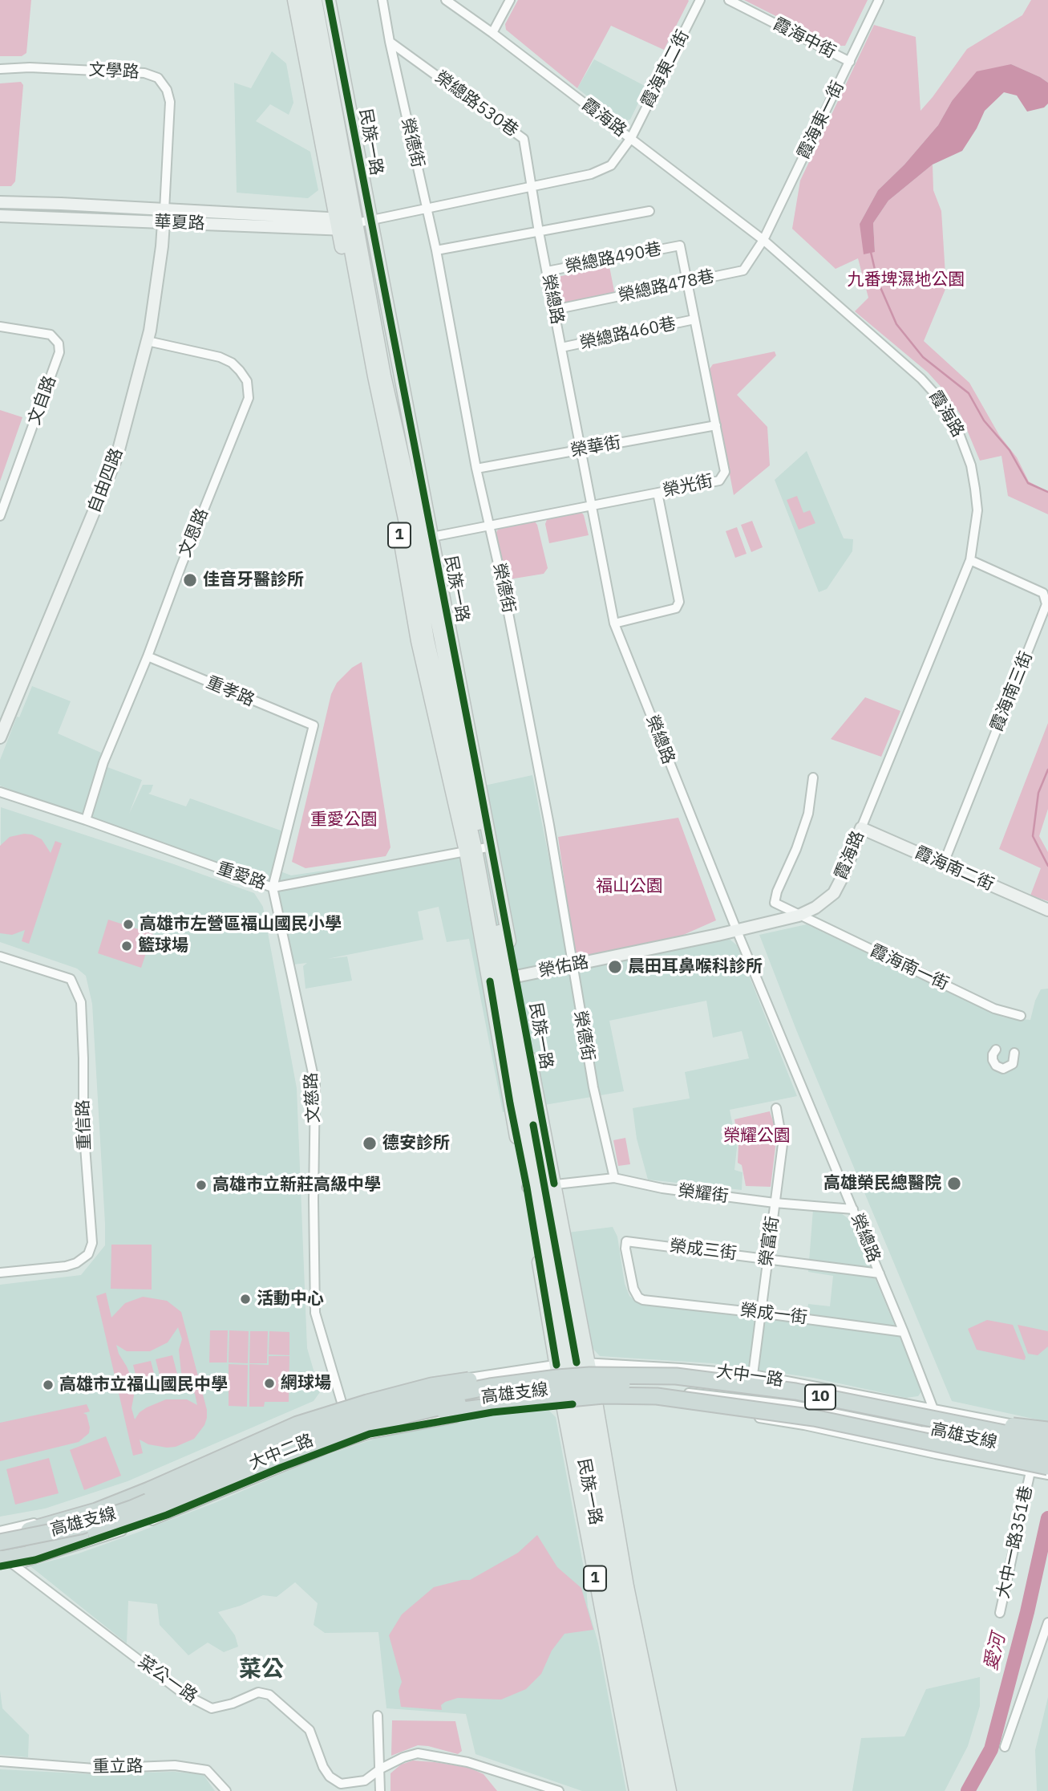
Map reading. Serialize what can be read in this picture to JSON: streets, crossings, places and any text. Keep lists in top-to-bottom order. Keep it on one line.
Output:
{"streets":{"highway":["高雄支線","10"],"main road":["民族一路","1"],"street":["霞海中街","霞海東二街","文學路","榮總路530巷","霞海路","霞海東一街","榮德街","華夏路","榮總路490巷","榮總路478巷","榮總路","榮總路460巷","文自路","榮華街","自由四路","榮光街","文恩路","重孝路","霞海南三街","霞海南二街","重愛路","榮佑路","霞海南一街","文慈路","重信路","榮耀街","榮富街","榮成三街","榮成一街","大中一路","大中二路","大中一路351巷","菜公一路","重立路"]},"crossings":[["霞海中街","霞海東一街"],["霞海東二街","榮總路530巷"],["霞海東二街","霞海路"],["霞海東二街","榮總路"],["文學路","華夏路"],["文學路","自由四路"],["榮總路530巷","榮德街"],["榮總路530巷","榮總路"],["霞海路","霞海東一街"],["霞海路","榮總路478巷"],["霞海路","榮總路"],["霞海路","霞海南三街"],["霞海路","霞海南二街"],["霞海路","榮佑路"],["霞海路","霞海南一街"],["霞海東一街","榮總路478巷"],["民族一路","華夏路"],["民族一路","榮光街"],["民族一路","重愛路"],["民族一路","榮佑路"],["民族一路","榮耀街"],["民族一路","大中一路"],["民族一路","高雄支線"],["民族一路","大中二路"],["榮德街","榮華街"],["榮德街","榮光街"],["榮德街","榮佑路"],["榮德街","榮耀街"],["華夏路","自由四路"],["榮總路490巷","榮總路"],["榮總路490巷","榮光街"],["榮總路478巷","榮總路"],["榮總路478巷","榮光街"],["榮總路","榮總路460巷"],["榮總路","榮華街"],["榮總路","榮光街"],["榮總路","榮佑路"],["榮總路","榮耀街"],["榮總路","榮成三街"],["榮總路","榮成一街"],["榮總路","大中一路"],["榮總路460巷","榮光街"],["榮華街","榮光街"],["自由四路","文恩路"],["文恩路","重孝路"],["文恩路","重愛路"],["重孝路","文慈路"],["霞海南三街","霞海南二街"],["重愛路","文慈路"],["文慈路","大中二路"],["榮耀街","榮富街"],["榮富街","榮成三街"],["榮富街","榮成一街"],["榮富街","大中一路"],["榮成三街","榮成一街"],["大中一路","高雄支線"],["大中一路","大中二路"],["大中一路","大中一路351巷"],["高雄支線","大中二路"],["大中二路","菜公一路"]],"districts":["菜公"],"water":["愛河"],"parks":["九番埤濕地公園","重愛公園","福山公園","榮耀公園"],"places":["佳音牙醫診所","高雄市左營區福山國民小學","籃球場","晨田耳鼻喉科診所","德安診所","高雄榮民總醫院","高雄市立新莊高級中學","活動中心","網球場","高雄市立福山國民中學"]}
